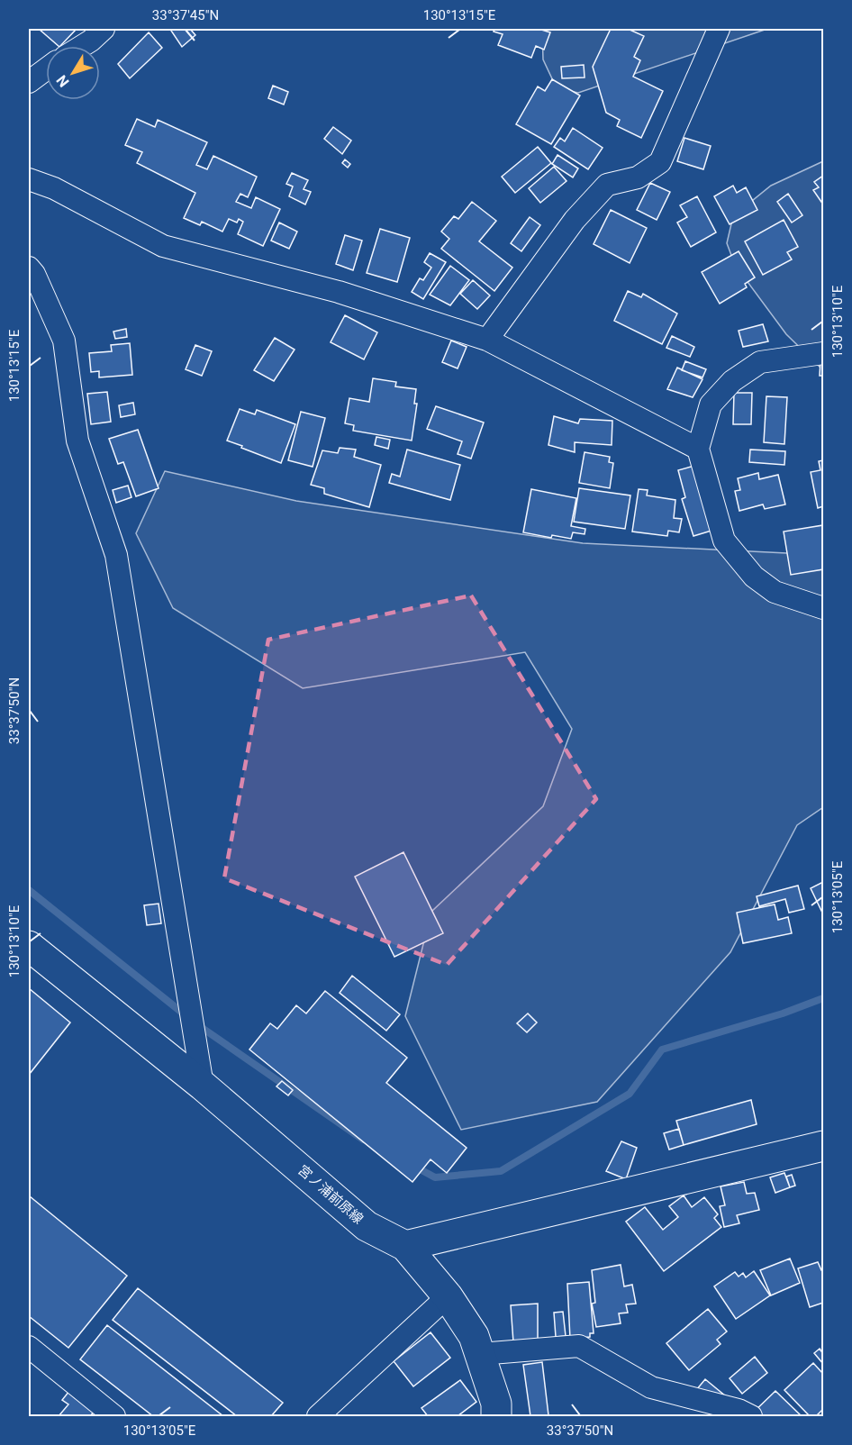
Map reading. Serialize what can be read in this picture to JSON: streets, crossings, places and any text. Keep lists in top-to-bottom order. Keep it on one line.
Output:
{"streets":{"main road":["宮ノ浦前原線"]},"north":"bottom left","coordinates":["33°37'45\"N","130°13'15\"E","130°13'10\"E","33°37'50\"N","130°13'05\"E"]}
